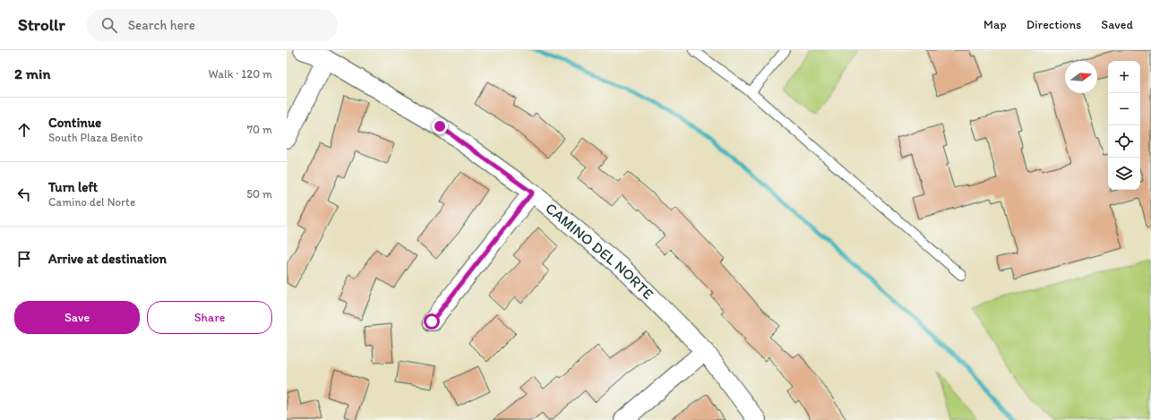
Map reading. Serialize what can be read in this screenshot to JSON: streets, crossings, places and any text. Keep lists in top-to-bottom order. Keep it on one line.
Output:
{"streets":{"street":["CAMINO DEL NORTE"]},"north":"right","page":{"header":"Strollr","search":"Search here","nav":["Map","Directions","Saved"],"heading":["2 min","Walk · 120 m"],"map_buttons":["+","−"],"list":[["Continue","South Plaza Benito","70 m"],["Turn left","Camino del Norte","50 m"],"Arrive at destination"],"buttons":["Save","Share"]}}
